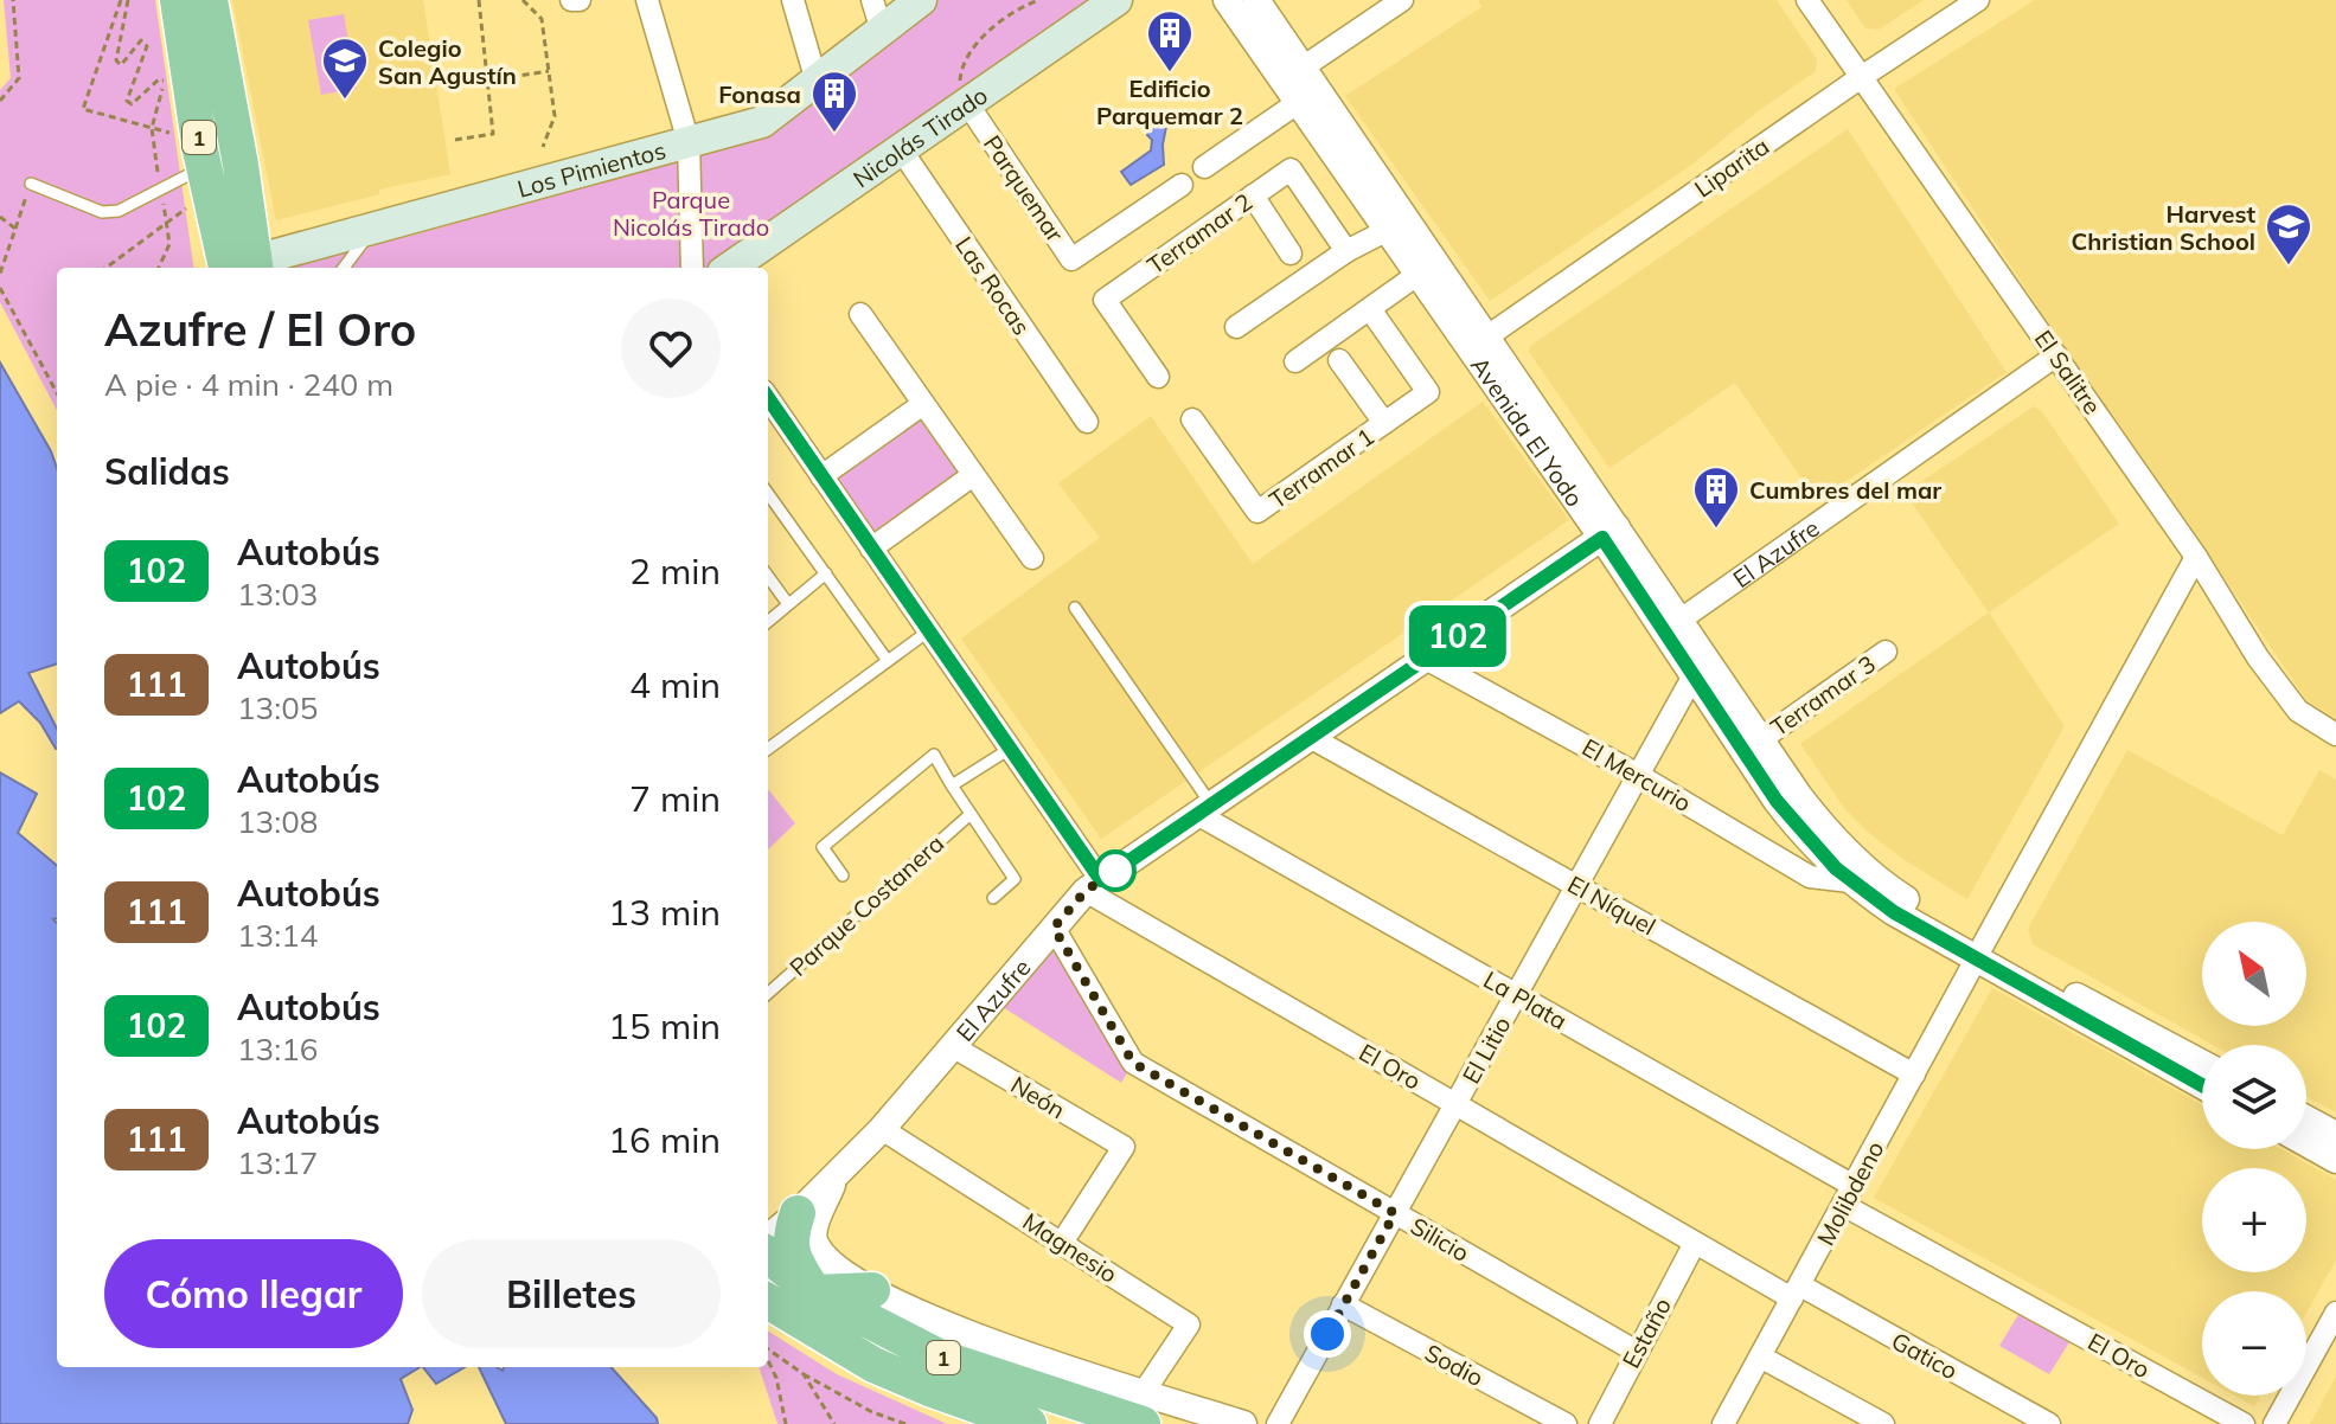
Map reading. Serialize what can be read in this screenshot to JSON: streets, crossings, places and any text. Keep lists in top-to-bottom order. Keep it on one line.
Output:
{"streets":{"highway":["1"],"main road":["Nicolás Tirado","Los Pimientos"],"street":["Liparita","Parquemar","Terramar 2","Las Rocas","El Salitre","Avenida El Yodo","Terramar 1","El Azufre","Terramar 3","El Mercurio","El Níquel","La Plata","El Litio","El Oro","Neón","Molibdeno","Silicio","Magnesio","Estaño","Gatico","Sodio"],"lane":["Parque Costanera"]},"crossings":[["Nicolás Tirado","Parquemar"],["Nicolás Tirado","Las Rocas"],["1","Magnesio"],["Liparita","El Salitre"],["Liparita","Avenida El Yodo"],["El Salitre","El Azufre"],["El Salitre","Molibdeno"],["Avenida El Yodo","El Azufre"],["Avenida El Yodo","Terramar 3"],["Avenida El Yodo","El Mercurio"],["Avenida El Yodo","El Litio"],["Avenida El Yodo","Molibdeno"],["El Azufre","El Mercurio"],["El Azufre","El Níquel"],["El Azufre","La Plata"],["El Azufre","El Oro"],["El Azufre","Neón"],["El Azufre","Silicio"],["El Azufre","Magnesio"],["El Mercurio","El Litio"],["El Níquel","El Litio"],["El Níquel","Molibdeno"],["La Plata","El Litio"],["La Plata","El Oro"],["La Plata","Molibdeno"],["El Litio","El Oro"],["El Litio","Silicio"],["El Litio","Sodio"],["El Oro","Molibdeno"],["El Oro","Estaño"],["El Oro","Gatico"],["Neón","Magnesio"],["Molibdeno","Gatico"],["Silicio","Estaño"]],"parks":["Parque Nicolás Tirado"],"places":{"building":["Edificio Parquemar 2","Fonasa","Cumbres del mar"],"school or university":["Colegio San Agustín","Harvest Christian School"]},"lines":["bus line 102"],"north":"top left","page":{"on_map":"102","heading":[["Azufre / El Oro","A pie · 4 min · 240 m"],"Salidas"],"list":[{"mark":"102","name":"Autobús","note":"13:03","value":"2 min"},{"mark":"111","name":"Autobús","note":"13:05","value":"4 min"},{"mark":"102","name":"Autobús","note":"13:08","value":"7 min"},{"mark":"111","name":"Autobús","note":"13:14","value":"13 min"},{"mark":"102","name":"Autobús","note":"13:16","value":"15 min"},{"mark":"111","name":"Autobús","note":"13:17","value":"16 min"}],"map_buttons":["+","−"],"buttons":["Cómo llegar","Billetes"]}}
